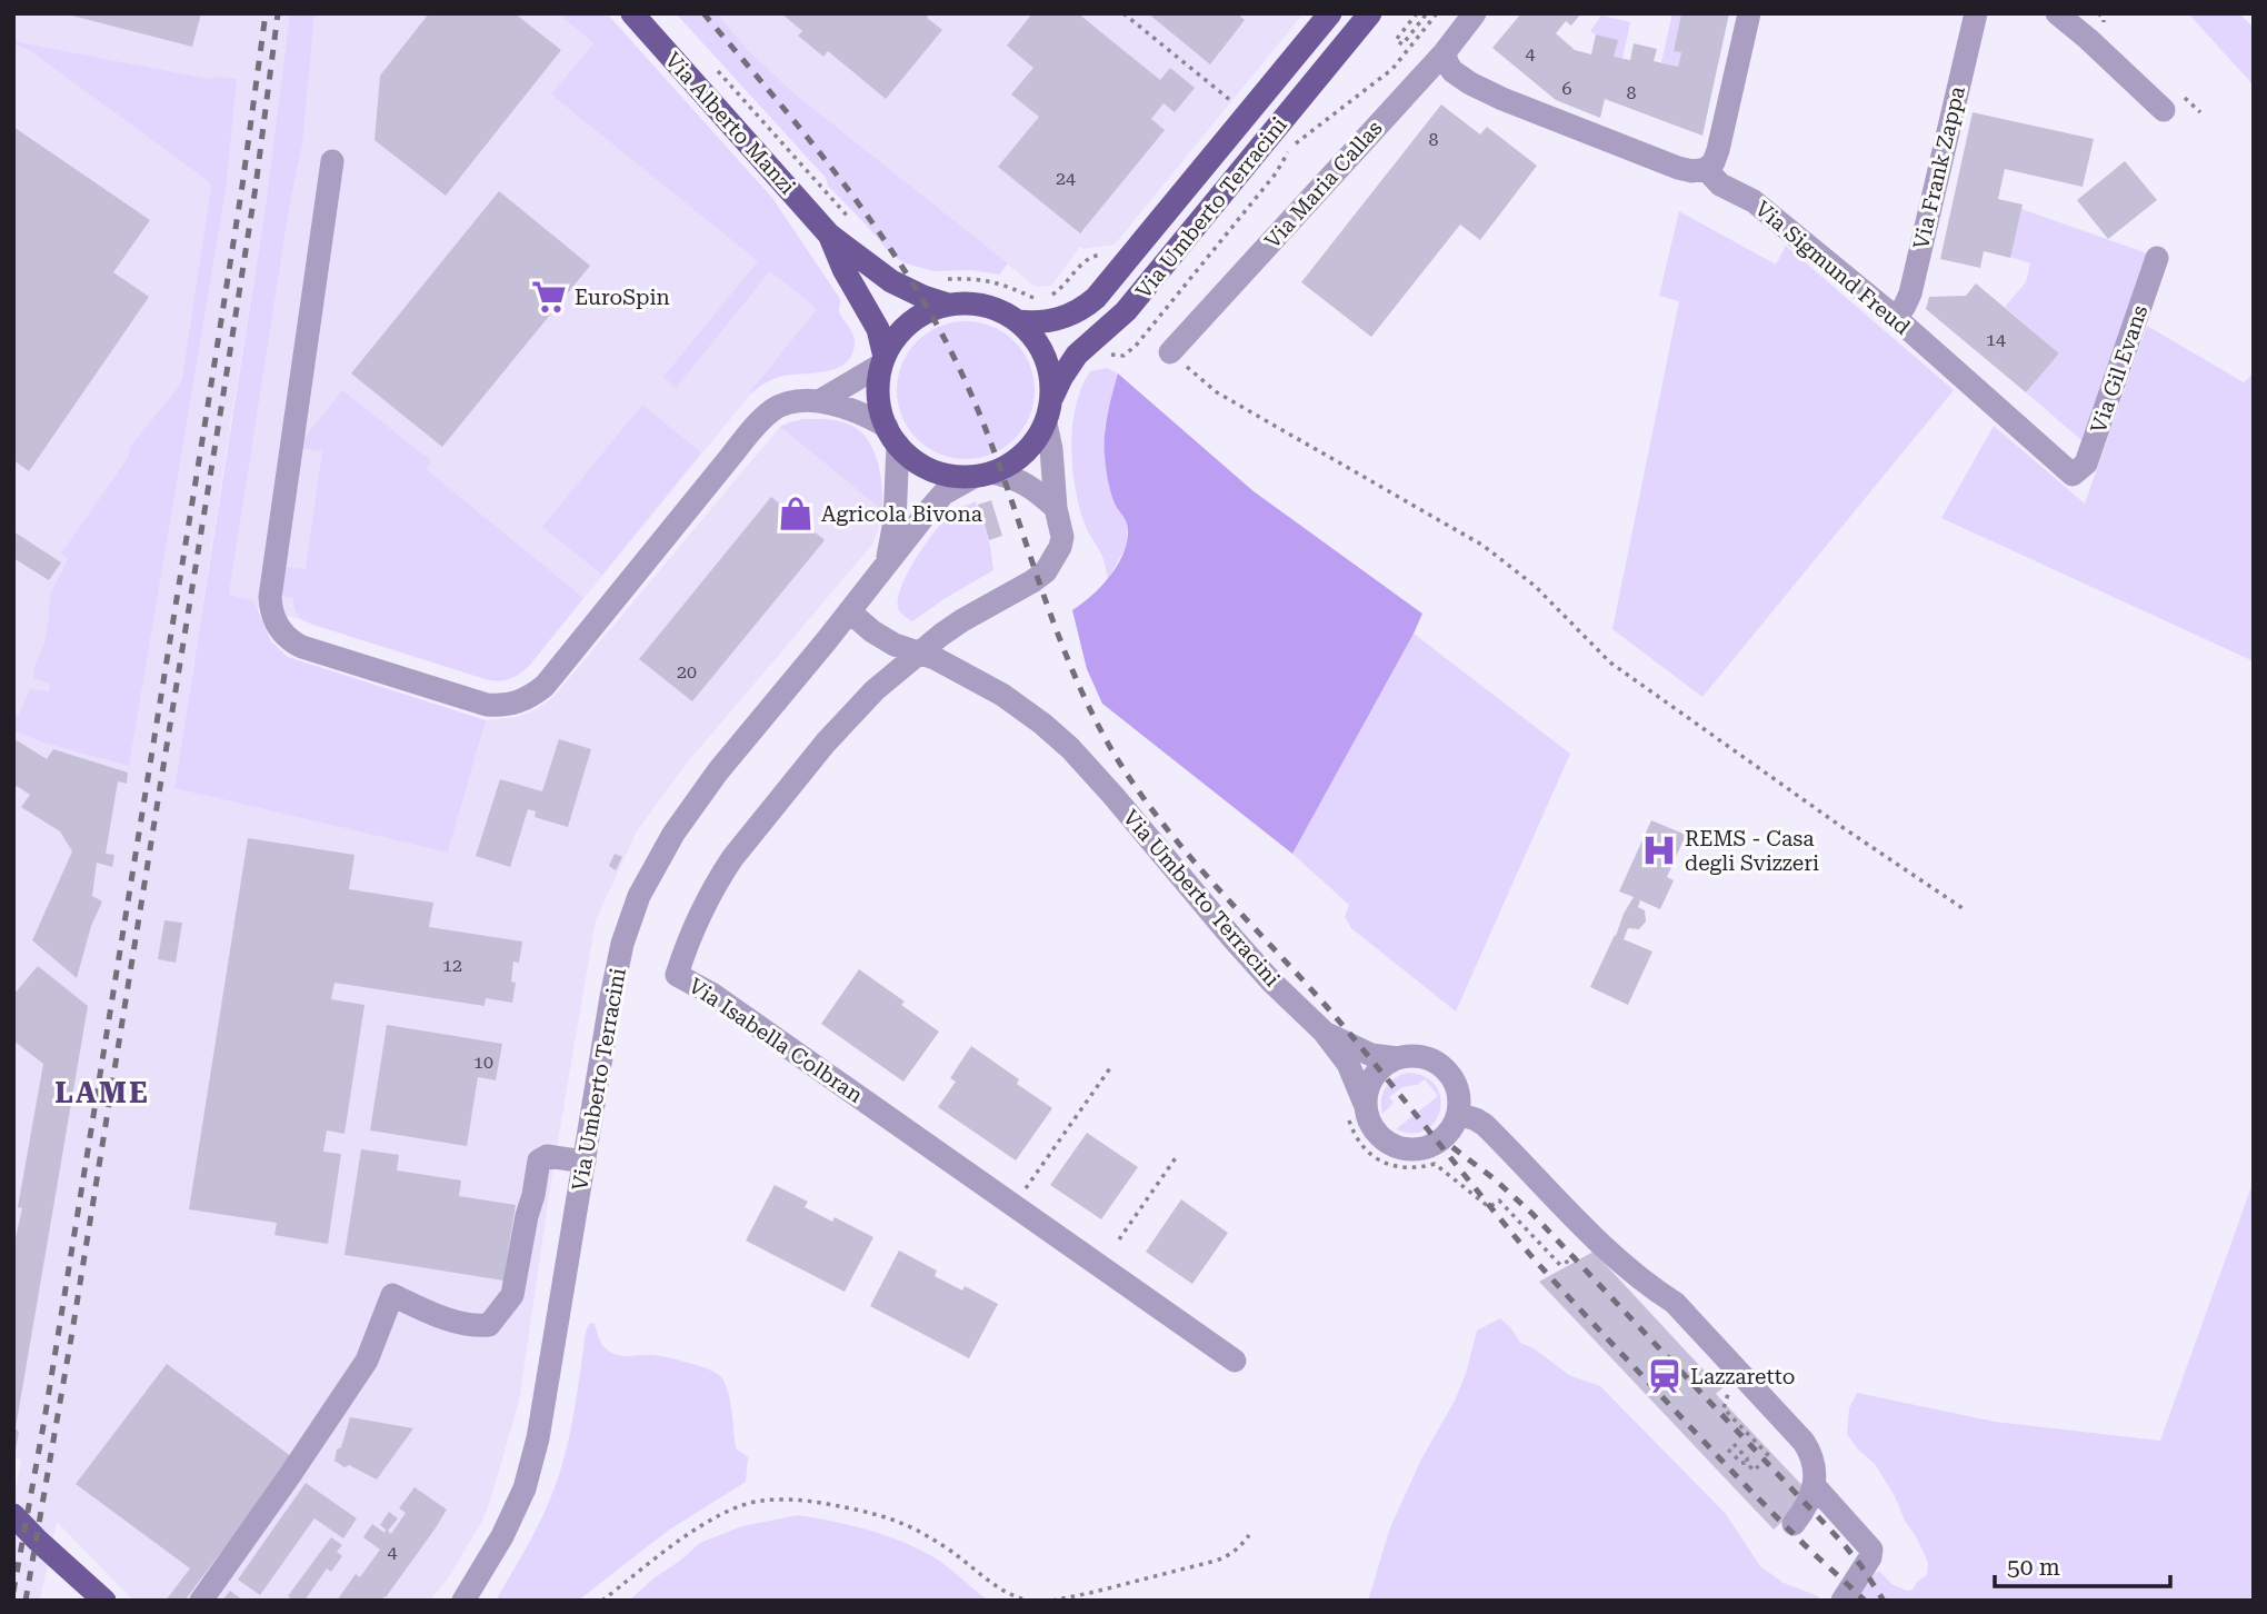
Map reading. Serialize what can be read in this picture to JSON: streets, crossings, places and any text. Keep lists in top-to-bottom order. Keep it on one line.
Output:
{"streets":{"main road":["Via Alberto Manzi","Via Umberto Terracini"],"street":["Via Frank Zappa","Via Maria Callas","Via Sigmund Freud","Via Gil Evans","Via Isabella Colbran"]},"crossings":[["Via Alberto Manzi","Via Umberto Terracini"],["Via Alberto Manzi","Via Isabella Colbran"],["Via Frank Zappa","Via Sigmund Freud"],["Via Maria Callas","Via Sigmund Freud"],["Via Umberto Terracini","Via Isabella Colbran"],["Via Sigmund Freud","Via Gil Evans"]],"districts":["LAME"],"places":{"supermarket":["EuroSpin"],"shop":["Agricola Bivona"],"hospital":["REMS - Casa degli Svizzeri"],"station":["Lazzaretto"]},"house_numbers":["4","6","8","8","24","14","20","12","10","4"],"scale_bar":"50 m"}
